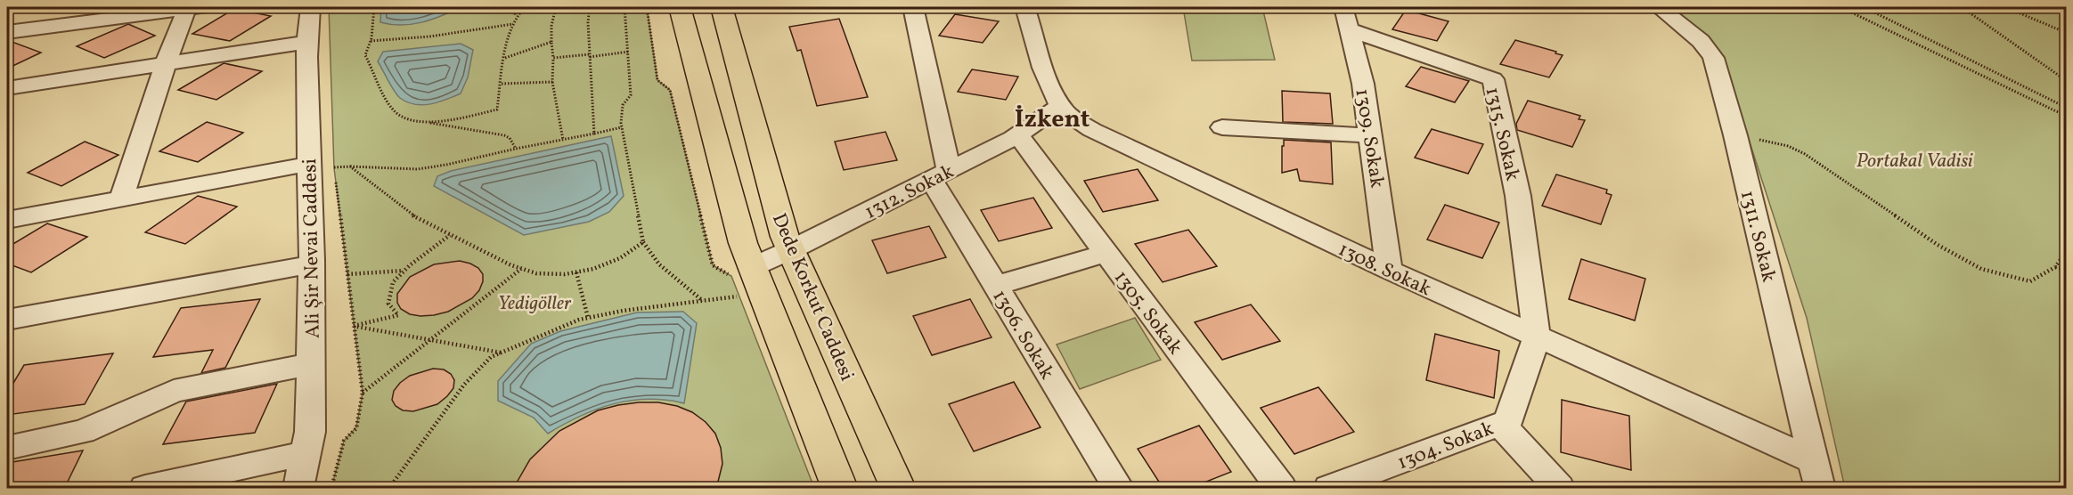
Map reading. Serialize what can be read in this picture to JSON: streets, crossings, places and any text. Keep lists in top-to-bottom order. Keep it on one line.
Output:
{"streets":{"main road":["Dede Korkut Caddesi"],"street":["1315. Sokak","1309. Sokak","1312. Sokak","1311. Sokak","Ali Şir Nevai Caddesi","1308. Sokak","1305. Sokak","1306. Sokak","1304. Sokak"]},"crossings":[["1315. Sokak","1309. Sokak"],["1315. Sokak","1308. Sokak"],["1315. Sokak","1304. Sokak"],["1309. Sokak","1308. Sokak"],["1312. Sokak","1308. Sokak"],["1312. Sokak","Dede Korkut Caddesi"],["1312. Sokak","1305. Sokak"],["1312. Sokak","1306. Sokak"],["1311. Sokak","1308. Sokak"],["1308. Sokak","1304. Sokak"]],"districts":["İzkent"],"parks":["Portakal Vadisi","Yedigöller"]}
